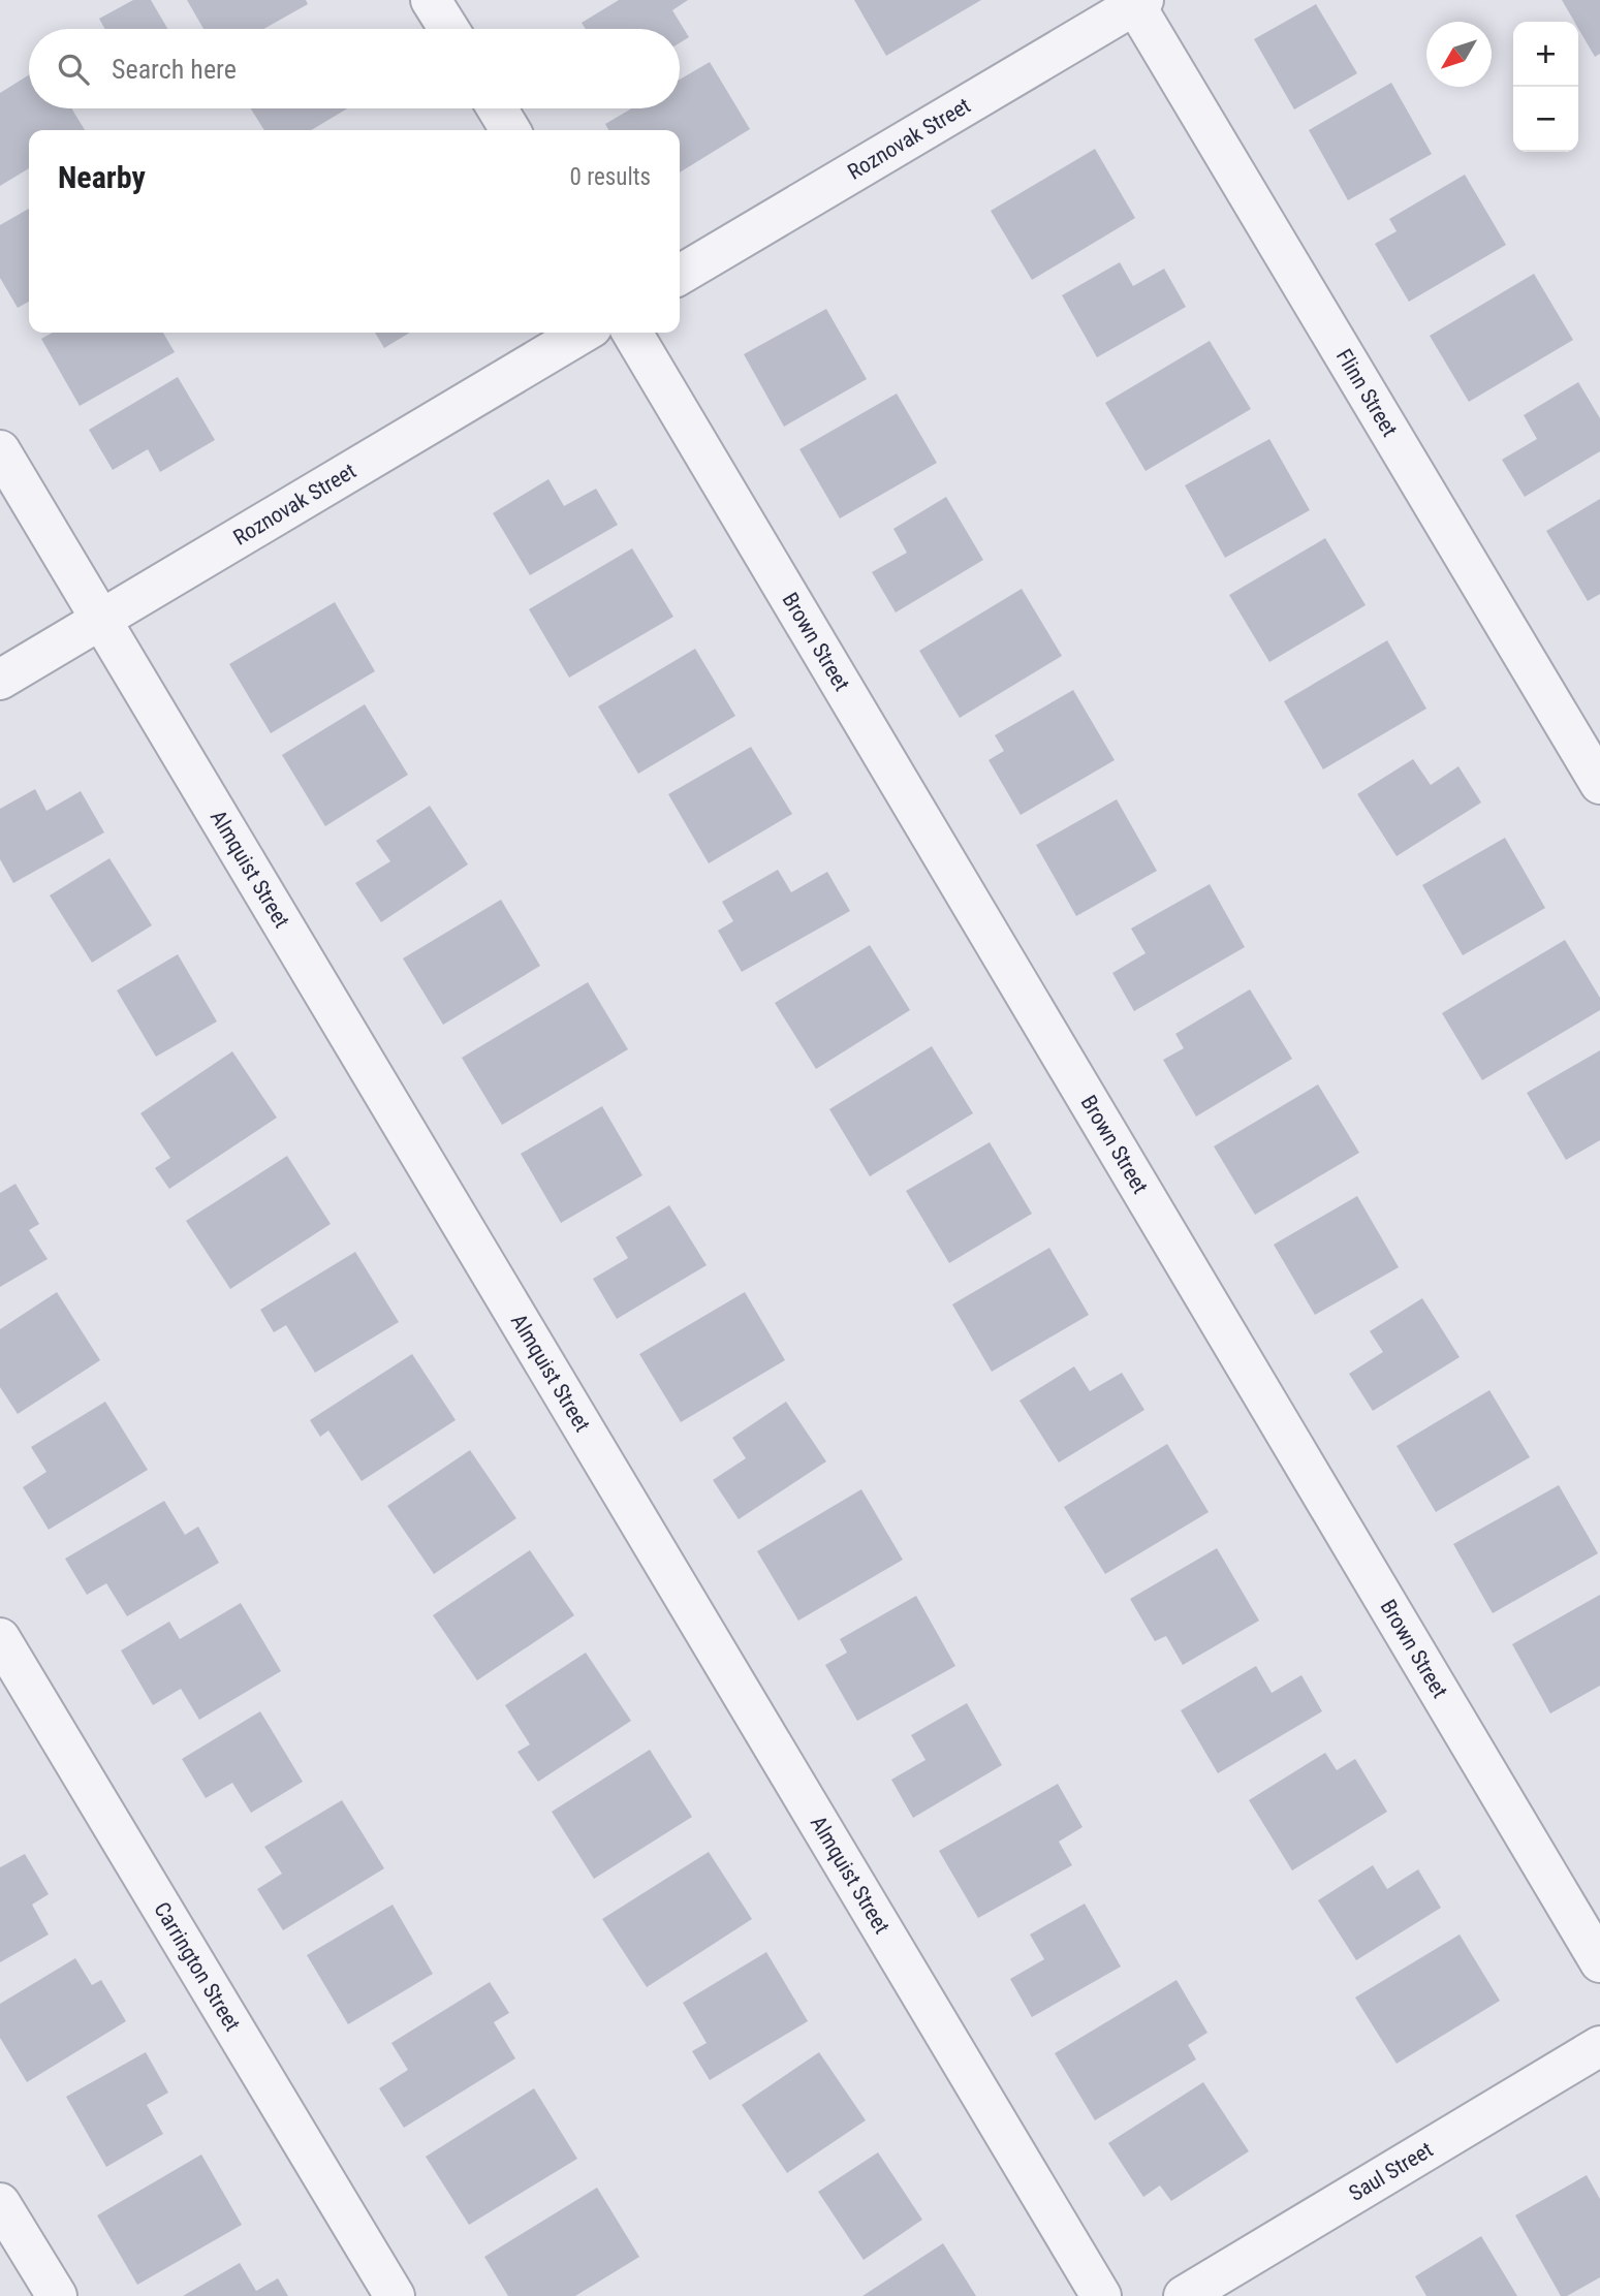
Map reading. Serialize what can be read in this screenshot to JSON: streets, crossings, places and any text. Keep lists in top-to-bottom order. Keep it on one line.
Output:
{"streets":{"street":["Roznovak Street","Flinn Street","Brown Street","Almquist Street","Carrington Street","Saul Street"]},"crossings":[["Roznovak Street","Flinn Street"],["Roznovak Street","Almquist Street"]],"north":"bottom left","page":{"map_buttons":["+","−"],"search":"Search here","heading":["Nearby","0 results"]}}
